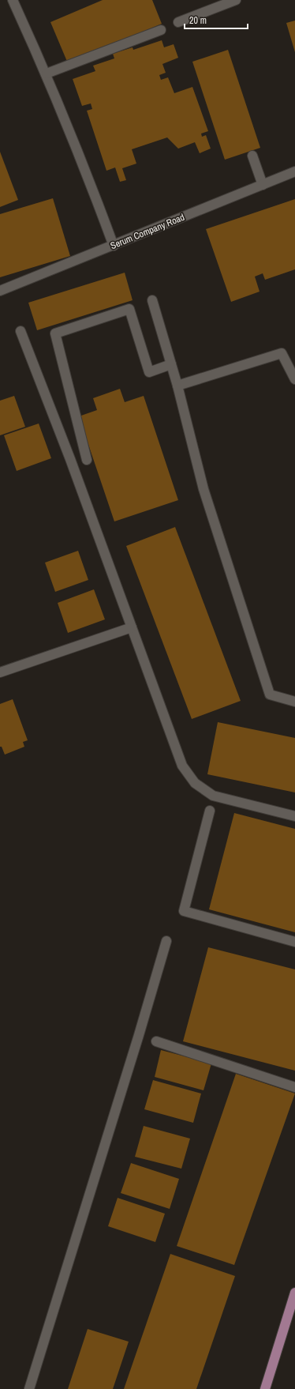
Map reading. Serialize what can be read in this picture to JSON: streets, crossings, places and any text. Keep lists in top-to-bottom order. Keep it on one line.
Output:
{"streets":{"street":["Serum Company Road"]},"scale_bar":"20 m"}
